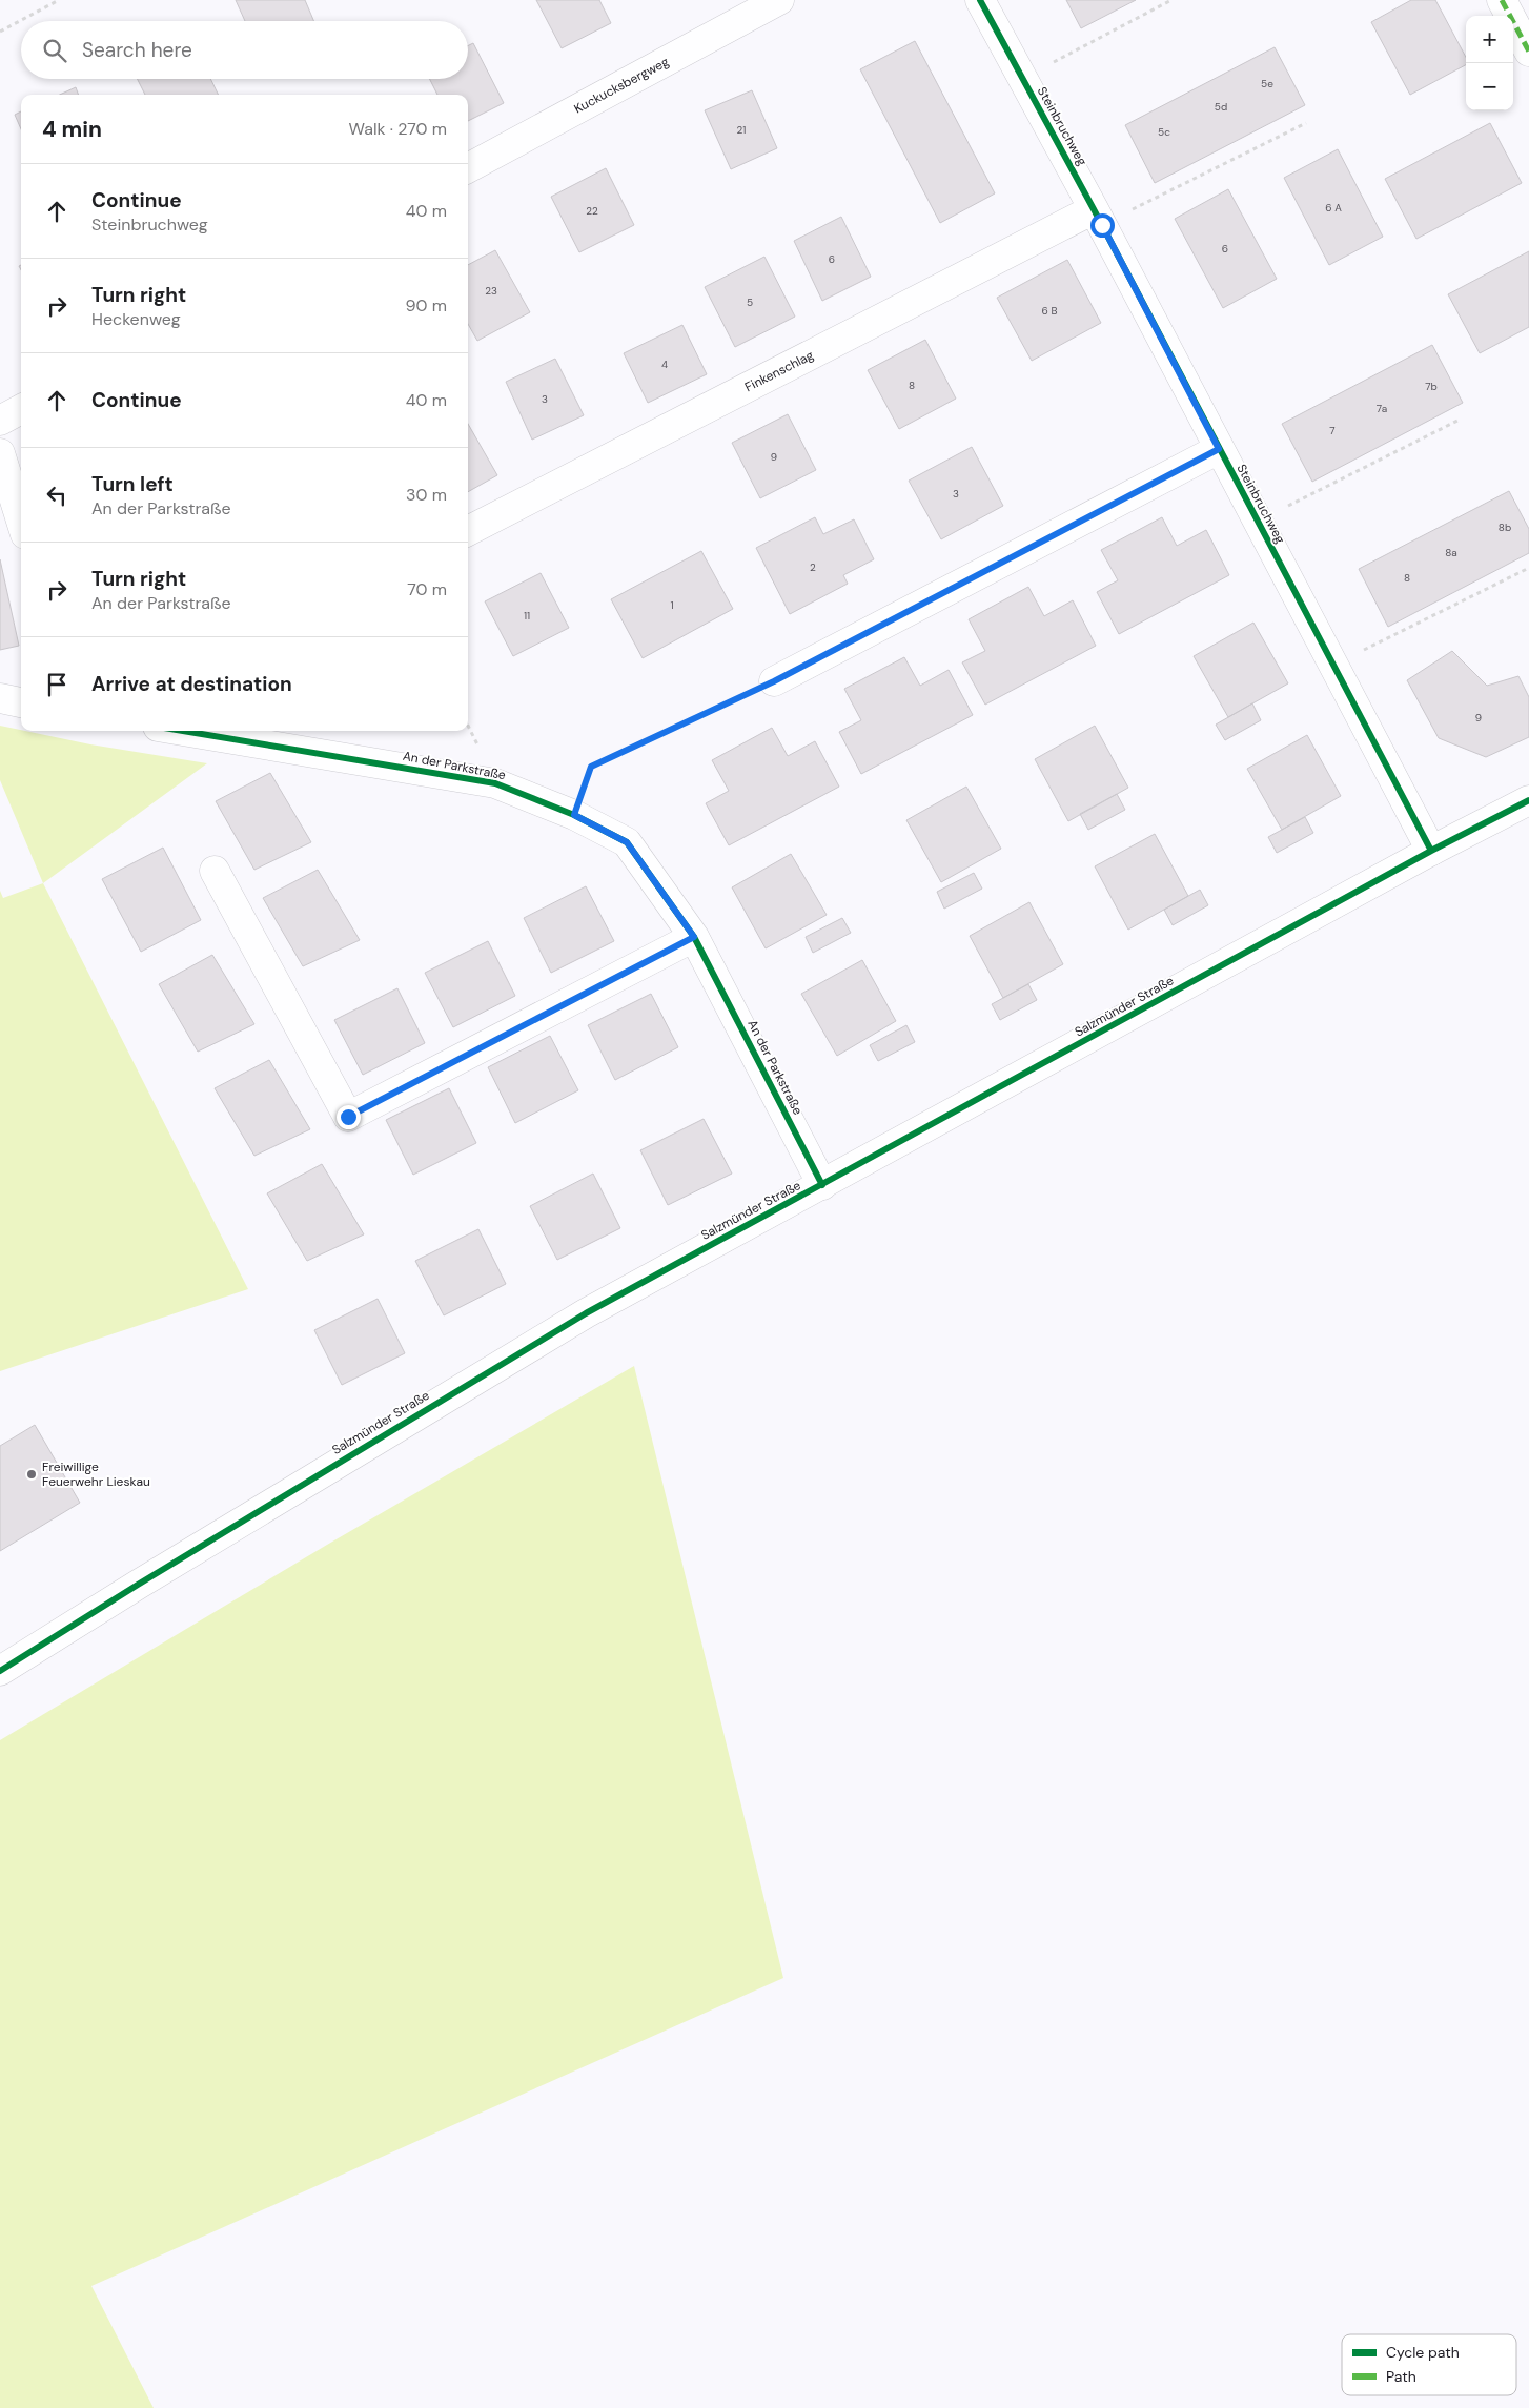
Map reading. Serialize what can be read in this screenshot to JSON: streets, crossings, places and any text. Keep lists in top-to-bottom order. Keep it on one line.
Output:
{"streets":{"street":["Kuckucksbergweg","Steinbruchweg","Finkenschlag","An der Parkstraße","Salzmünder Straße"]},"crossings":[["Steinbruchweg","Finkenschlag"],["Steinbruchweg","Salzmünder Straße"],["An der Parkstraße","Salzmünder Straße"]],"places":["Freiwillige Feuerwehr Lieskau"],"house_numbers":["5e","5d","21","5c","6 A","22","6","6","23","5","6 B","4","8","7b","3","7a","7","9","3","8b","8a","2","8","1","11","9"],"legend":["Cycle path","Path"],"page":{"map_buttons":["+","−"],"search":"Search here","heading":["4 min","Walk · 270 m"],"list":[["Continue","Steinbruchweg","40 m"],["Turn right","Heckenweg","90 m"],["Continue","40 m"],["Turn left","An der Parkstraße","30 m"],["Turn right","An der Parkstraße","70 m"],"Arrive at destination"]}}
